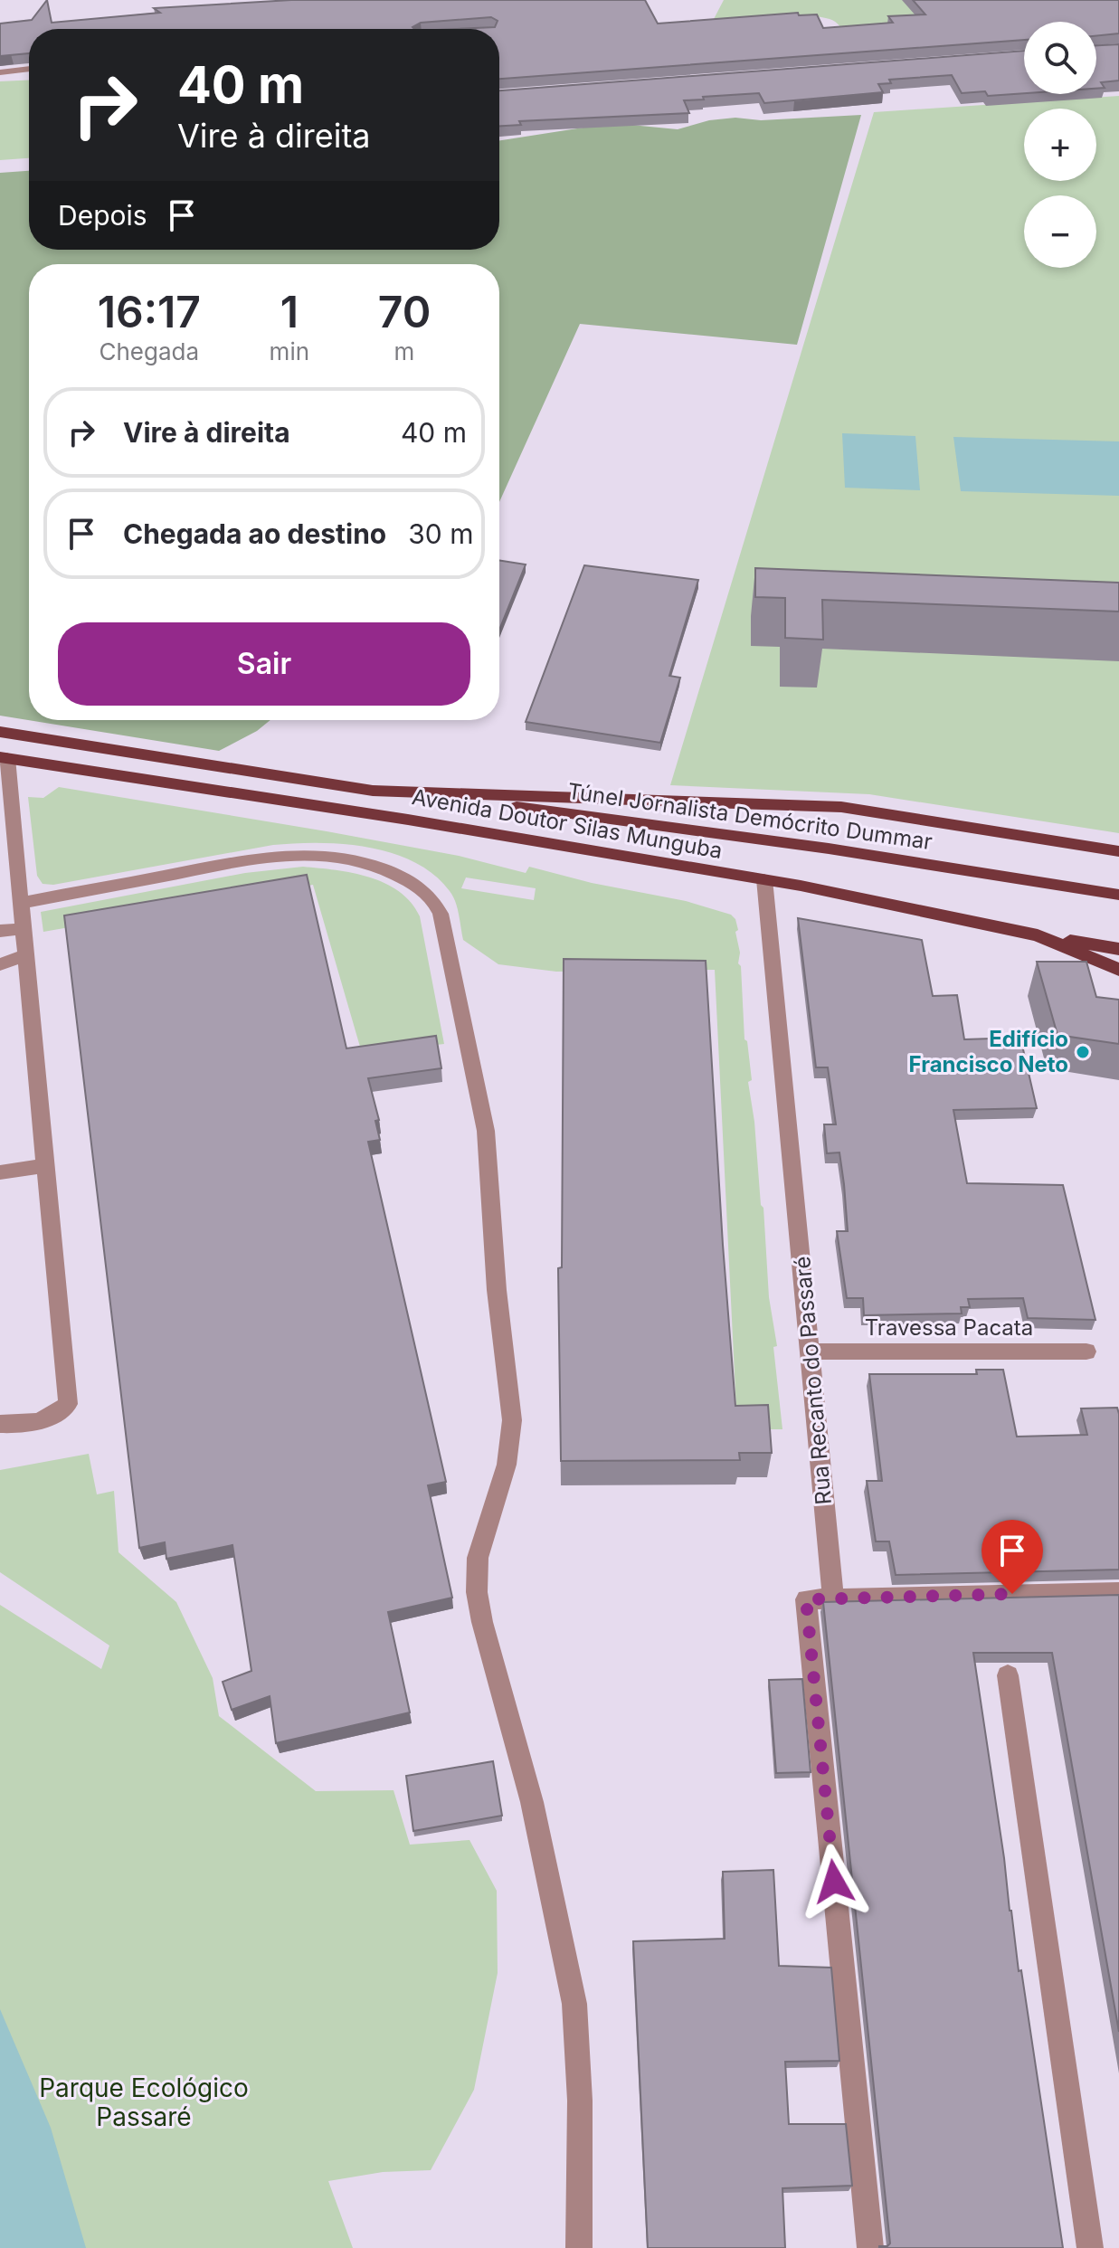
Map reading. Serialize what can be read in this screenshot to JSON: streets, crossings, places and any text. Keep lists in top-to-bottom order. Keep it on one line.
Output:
{"streets":{"main road":["Túnel Jornalista Demócrito Dummar","Avenida Doutor Silas Munguba"],"street":["Travessa Pacata","Rua Recanto do Passaré"]},"crossings":[["Túnel Jornalista Demócrito Dummar","Avenida Doutor Silas Munguba"],["Avenida Doutor Silas Munguba","Rua Recanto do Passaré"],["Travessa Pacata","Rua Recanto do Passaré"]],"parks":["Parque Ecológico Passaré"],"places":["Edifício Francisco Neto"],"page":{"map_buttons":["+","−"],"turn":["40 m","Vire à direita"],"then":"Depois","eta":["16:17","Chegada","1","min","70","m"],"list":[{"name":"Vire à direita","value":"40 m"},{"name":"Chegada ao destino","value":"30 m"}],"buttons":"Sair"}}
